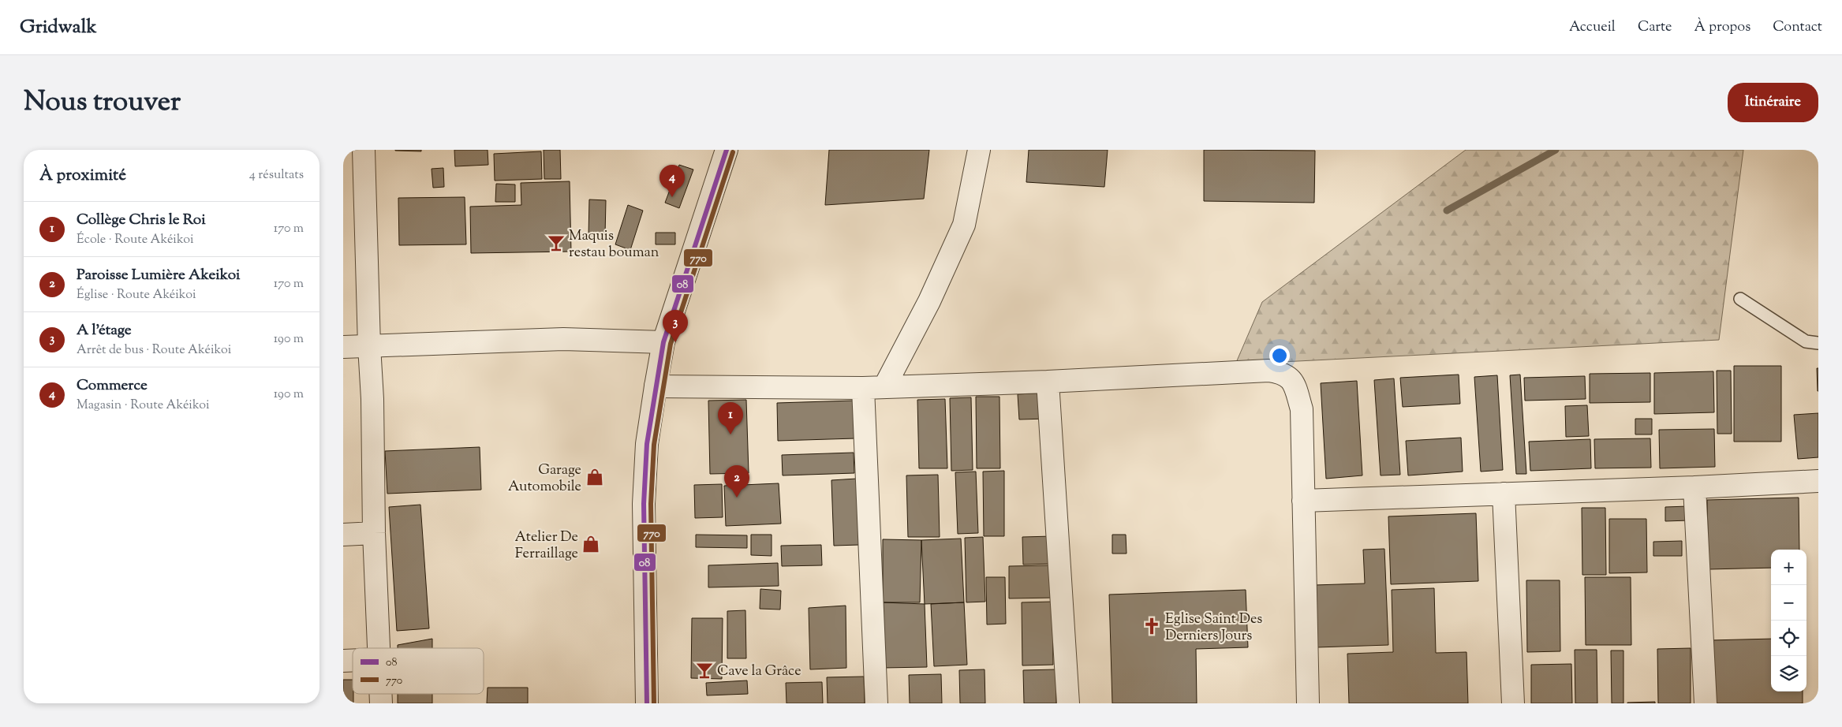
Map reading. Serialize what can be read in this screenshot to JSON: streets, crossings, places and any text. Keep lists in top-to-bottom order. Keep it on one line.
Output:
{"places":{"bar":["Maquis restau bouman","Cave la Grâce"],"shop":["Garage Automobile","Atelier De Ferraillage"],"church":["Eglise Saint Des Derniers Jours"]},"lines":["transit line 08","transit line 770"],"legend":["08","770"],"page":{"header":"Gridwalk","nav":["Accueil","Carte","À propos","Contact"],"title":"Nous trouver","buttons":"Itinéraire","heading":["À proximité","4 résultats"],"pins":["4","3","1","2"],"list":[{"mark":"1","name":"Collège Chris le Roi","note":"École · Route Akéikoi","value":"170 m"},{"mark":"2","name":"Paroisse Lumière Akeikoi","note":"Église · Route Akéikoi","value":"170 m"},{"mark":"3","name":"A l'étage","note":"Arrêt de bus · Route Akéikoi","value":"190 m"},{"mark":"4","name":"Commerce","note":"Magasin · Route Akéikoi","value":"190 m"}],"map_buttons":["+","−"]}}
